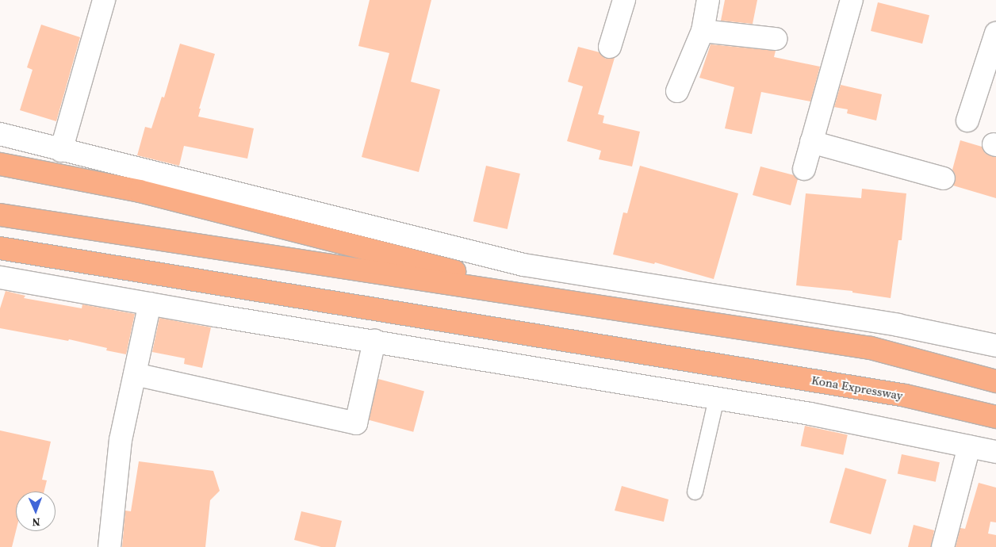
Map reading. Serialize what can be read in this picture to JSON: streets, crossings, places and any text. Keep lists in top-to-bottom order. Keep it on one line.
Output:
{"streets":{"highway":["Kona Expressway"]},"north":"bottom"}
